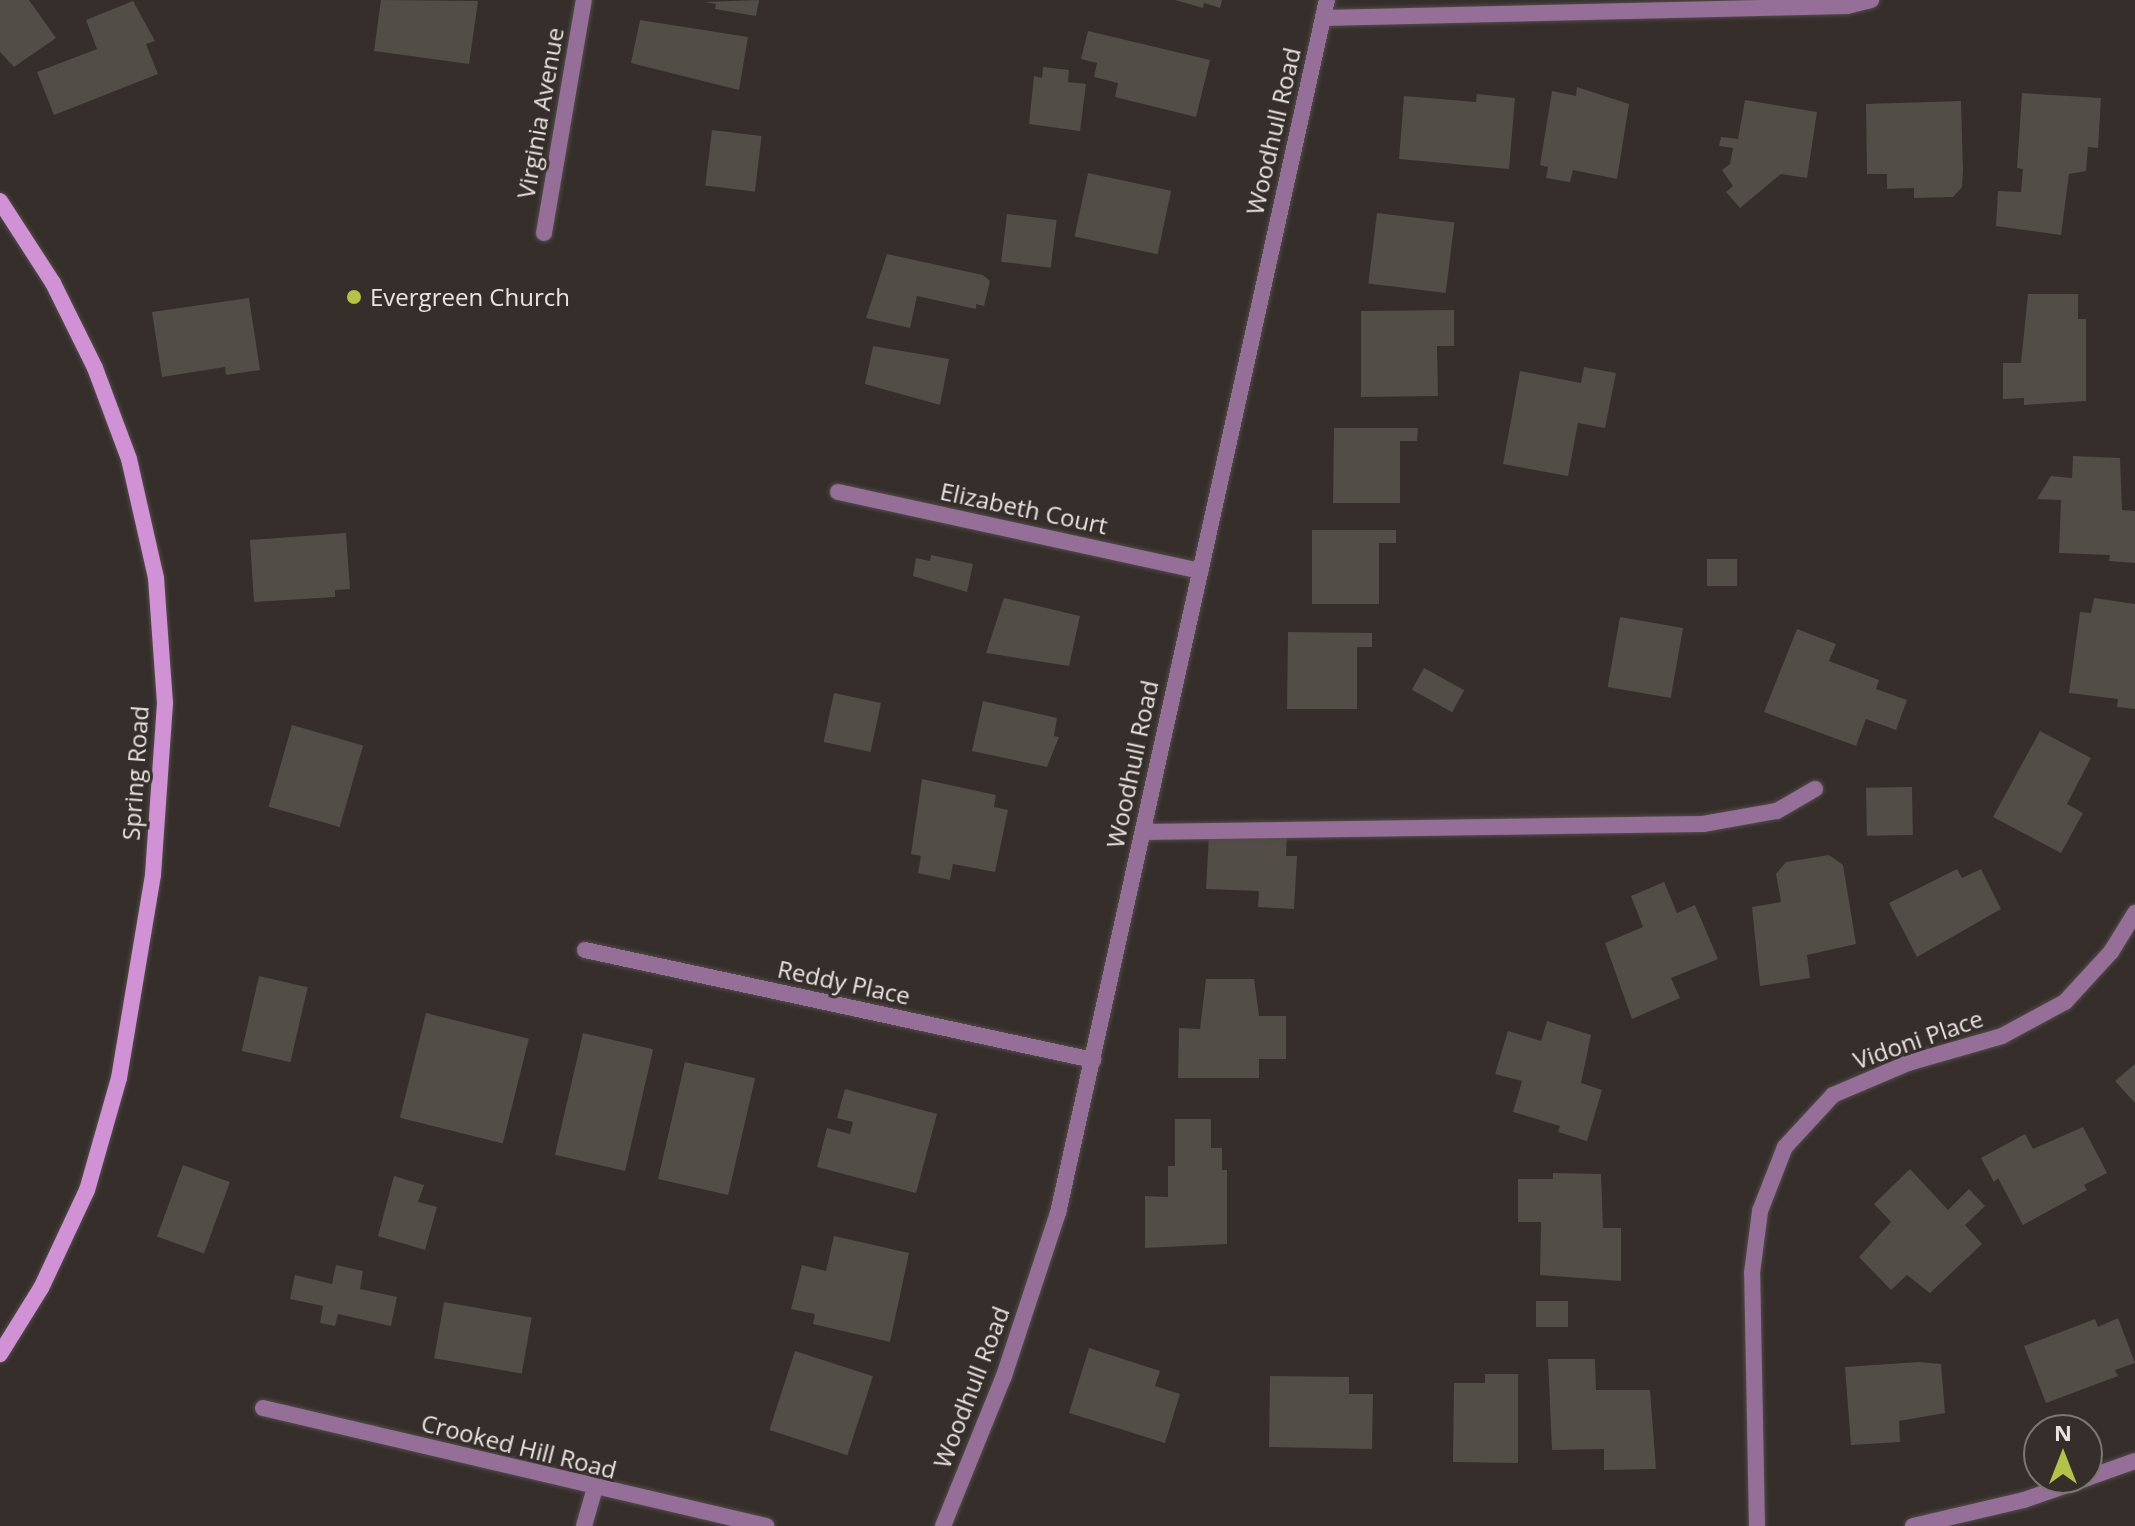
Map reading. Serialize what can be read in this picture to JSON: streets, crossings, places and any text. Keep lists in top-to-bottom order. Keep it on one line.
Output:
{"streets":{"main road":["Spring Road"],"street":["Virginia Avenue","Woodhull Road","Elizabeth Court","Reddy Place","Vidoni Place","Crooked Hill Road"]},"crossings":[["Woodhull Road","Elizabeth Court"],["Woodhull Road","Reddy Place"]],"places":["Evergreen Church"],"north":"top"}
